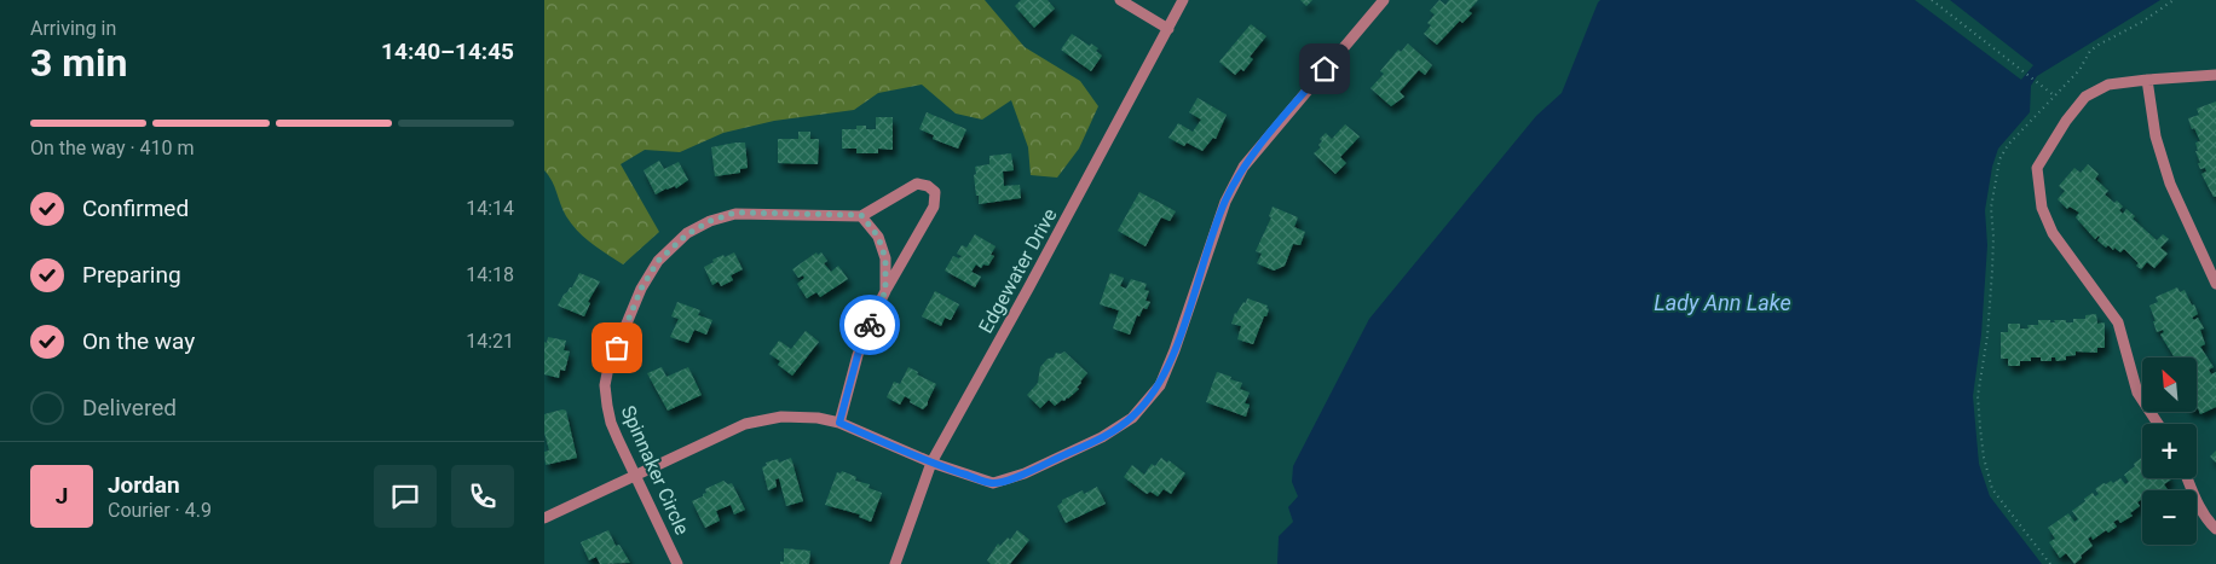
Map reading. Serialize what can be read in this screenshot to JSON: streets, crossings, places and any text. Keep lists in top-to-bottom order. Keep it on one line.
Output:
{"streets":{"street":["Edgewater Drive","Spinnaker Circle"]},"water":["Lady Ann Lake"],"north":"top left","page":{"heading":["3 min","Arriving in","14:40–14:45"],"panel":["Jordan","Courier · 4.9"],"bar":"On the way · 410 m","list":[["Confirmed","14:14"],["Preparing","14:18"],["On the way","14:21"],"Delivered"],"map_buttons":["+","−"],"round":"J"}}
